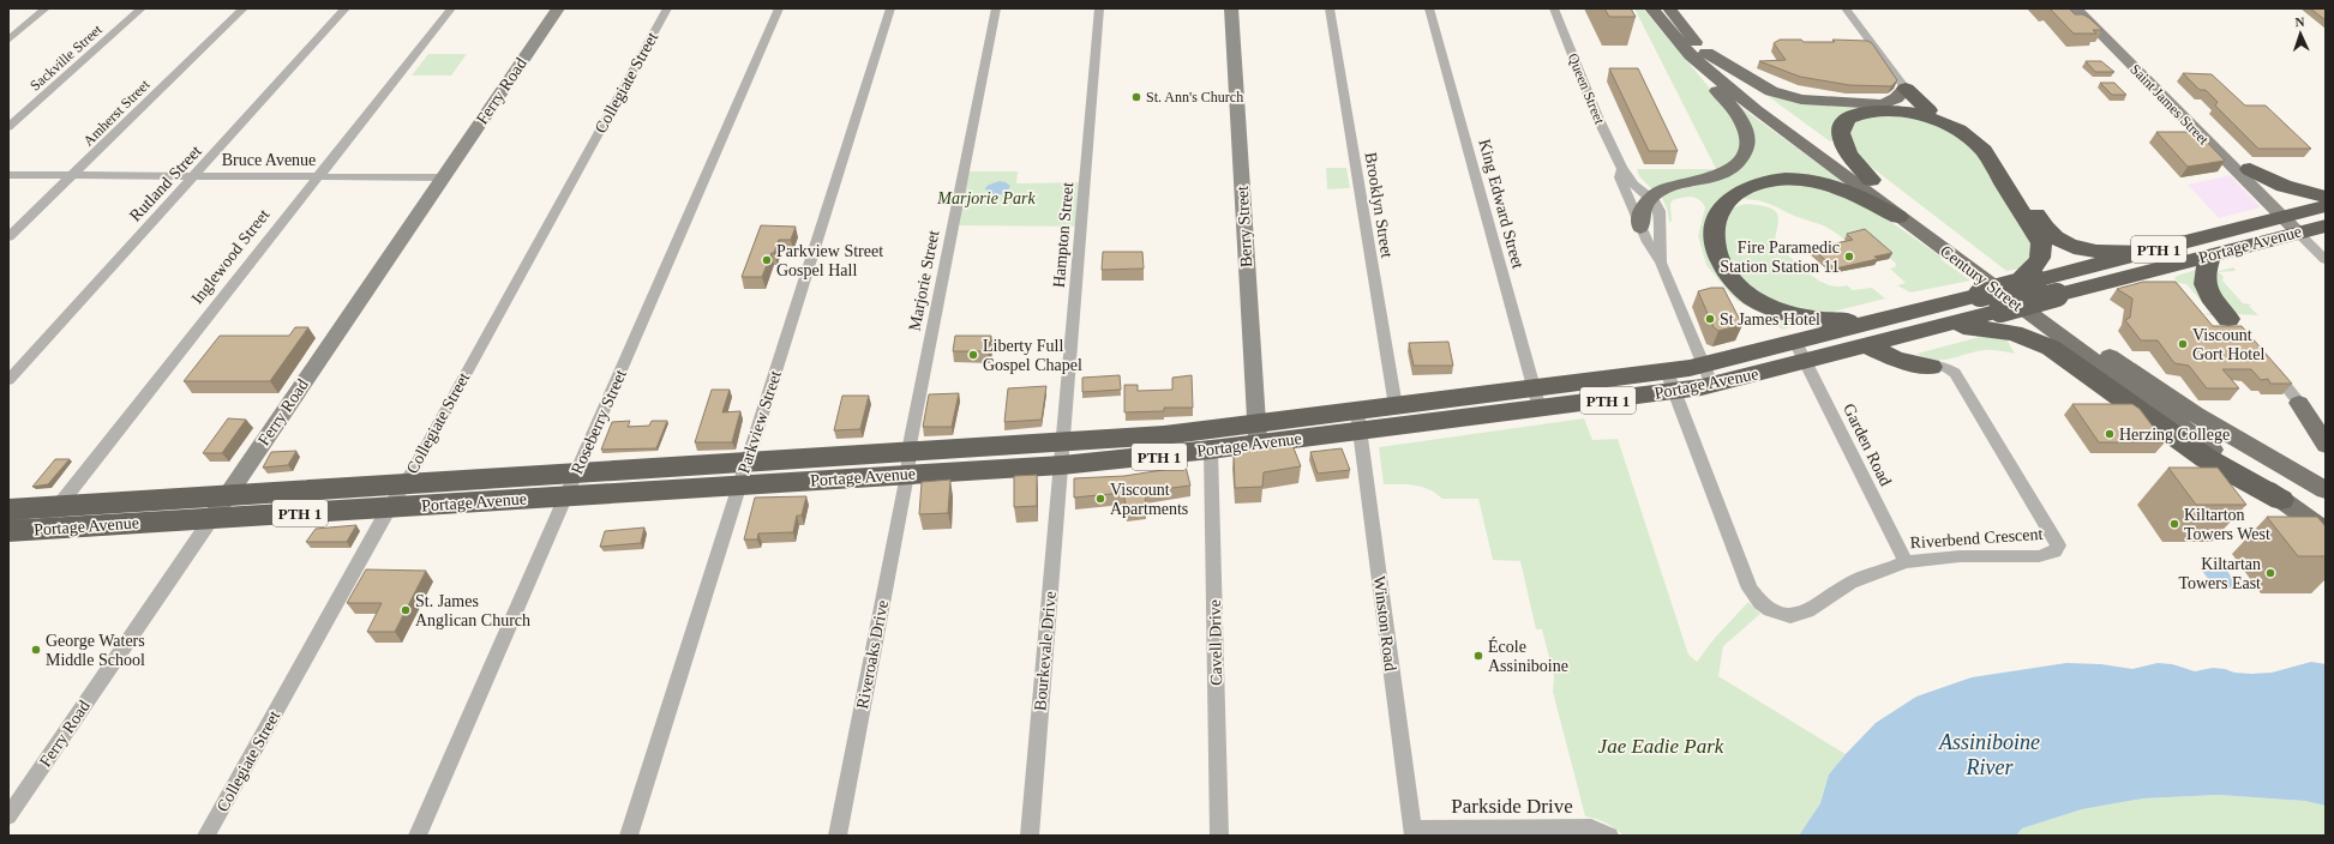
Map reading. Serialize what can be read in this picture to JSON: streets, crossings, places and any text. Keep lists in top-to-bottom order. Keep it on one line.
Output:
{"streets":{"highway":["Portage Avenue","PTH 1"],"main road":["Ferry Road","Saint James Street","Berry Street","Century Street"],"street":["Sackville Street","Collegiate Street","Queen Street","Amherst Street","Bruce Avenue","Rutland Street","King Edward Street","Brooklyn Street","Hampton Street","Inglewood Street","Marjorie Street","Roseberry Street","Parkview Street","Garden Road","Riverbend Crescent","Winston Road","Cavell Drive","Bourkevale Drive","Riveroaks Drive","Parkside Drive"]},"crossings":[["Collegiate Street","Portage Avenue"],["Queen Street","Portage Avenue"],["Ferry Road","Bruce Avenue"],["Ferry Road","Portage Avenue"],["Saint James Street","Portage Avenue"],["Amherst Street","Bruce Avenue"],["Bruce Avenue","Rutland Street"],["Bruce Avenue","Inglewood Street"],["King Edward Street","Portage Avenue"],["Brooklyn Street","Portage Avenue"],["Berry Street","Portage Avenue"],["Hampton Street","Portage Avenue"],["Hampton Street","Bourkevale Drive"],["Portage Avenue","Inglewood Street"],["Portage Avenue","Marjorie Street"],["Portage Avenue","Roseberry Street"],["Portage Avenue","Parkview Street"],["Portage Avenue","Garden Road"],["Portage Avenue","Riverbend Crescent"],["Portage Avenue","Winston Road"],["Portage Avenue","Cavell Drive"],["Portage Avenue","Bourkevale Drive"],["Portage Avenue","Riveroaks Drive"],["Marjorie Street","Riveroaks Drive"],["Garden Road","Riverbend Crescent"],["Winston Road","Parkside Drive"]],"water":["Assiniboine River"],"parks":["Marjorie Park","Jae Eadie Park"],"places":["St. Ann's Church","Fire Paramedic Station Station 11","Parkview Street Gospel Hall","St James Hotel","Viscount Gort Hotel","Liberty Full Gospel Chapel","Herzing College","Viscount Apartments","Kiltarton Towers West","Kiltartan Towers East","St. James Anglican Church","George Waters Middle School","École Assiniboine"],"north":"top"}
